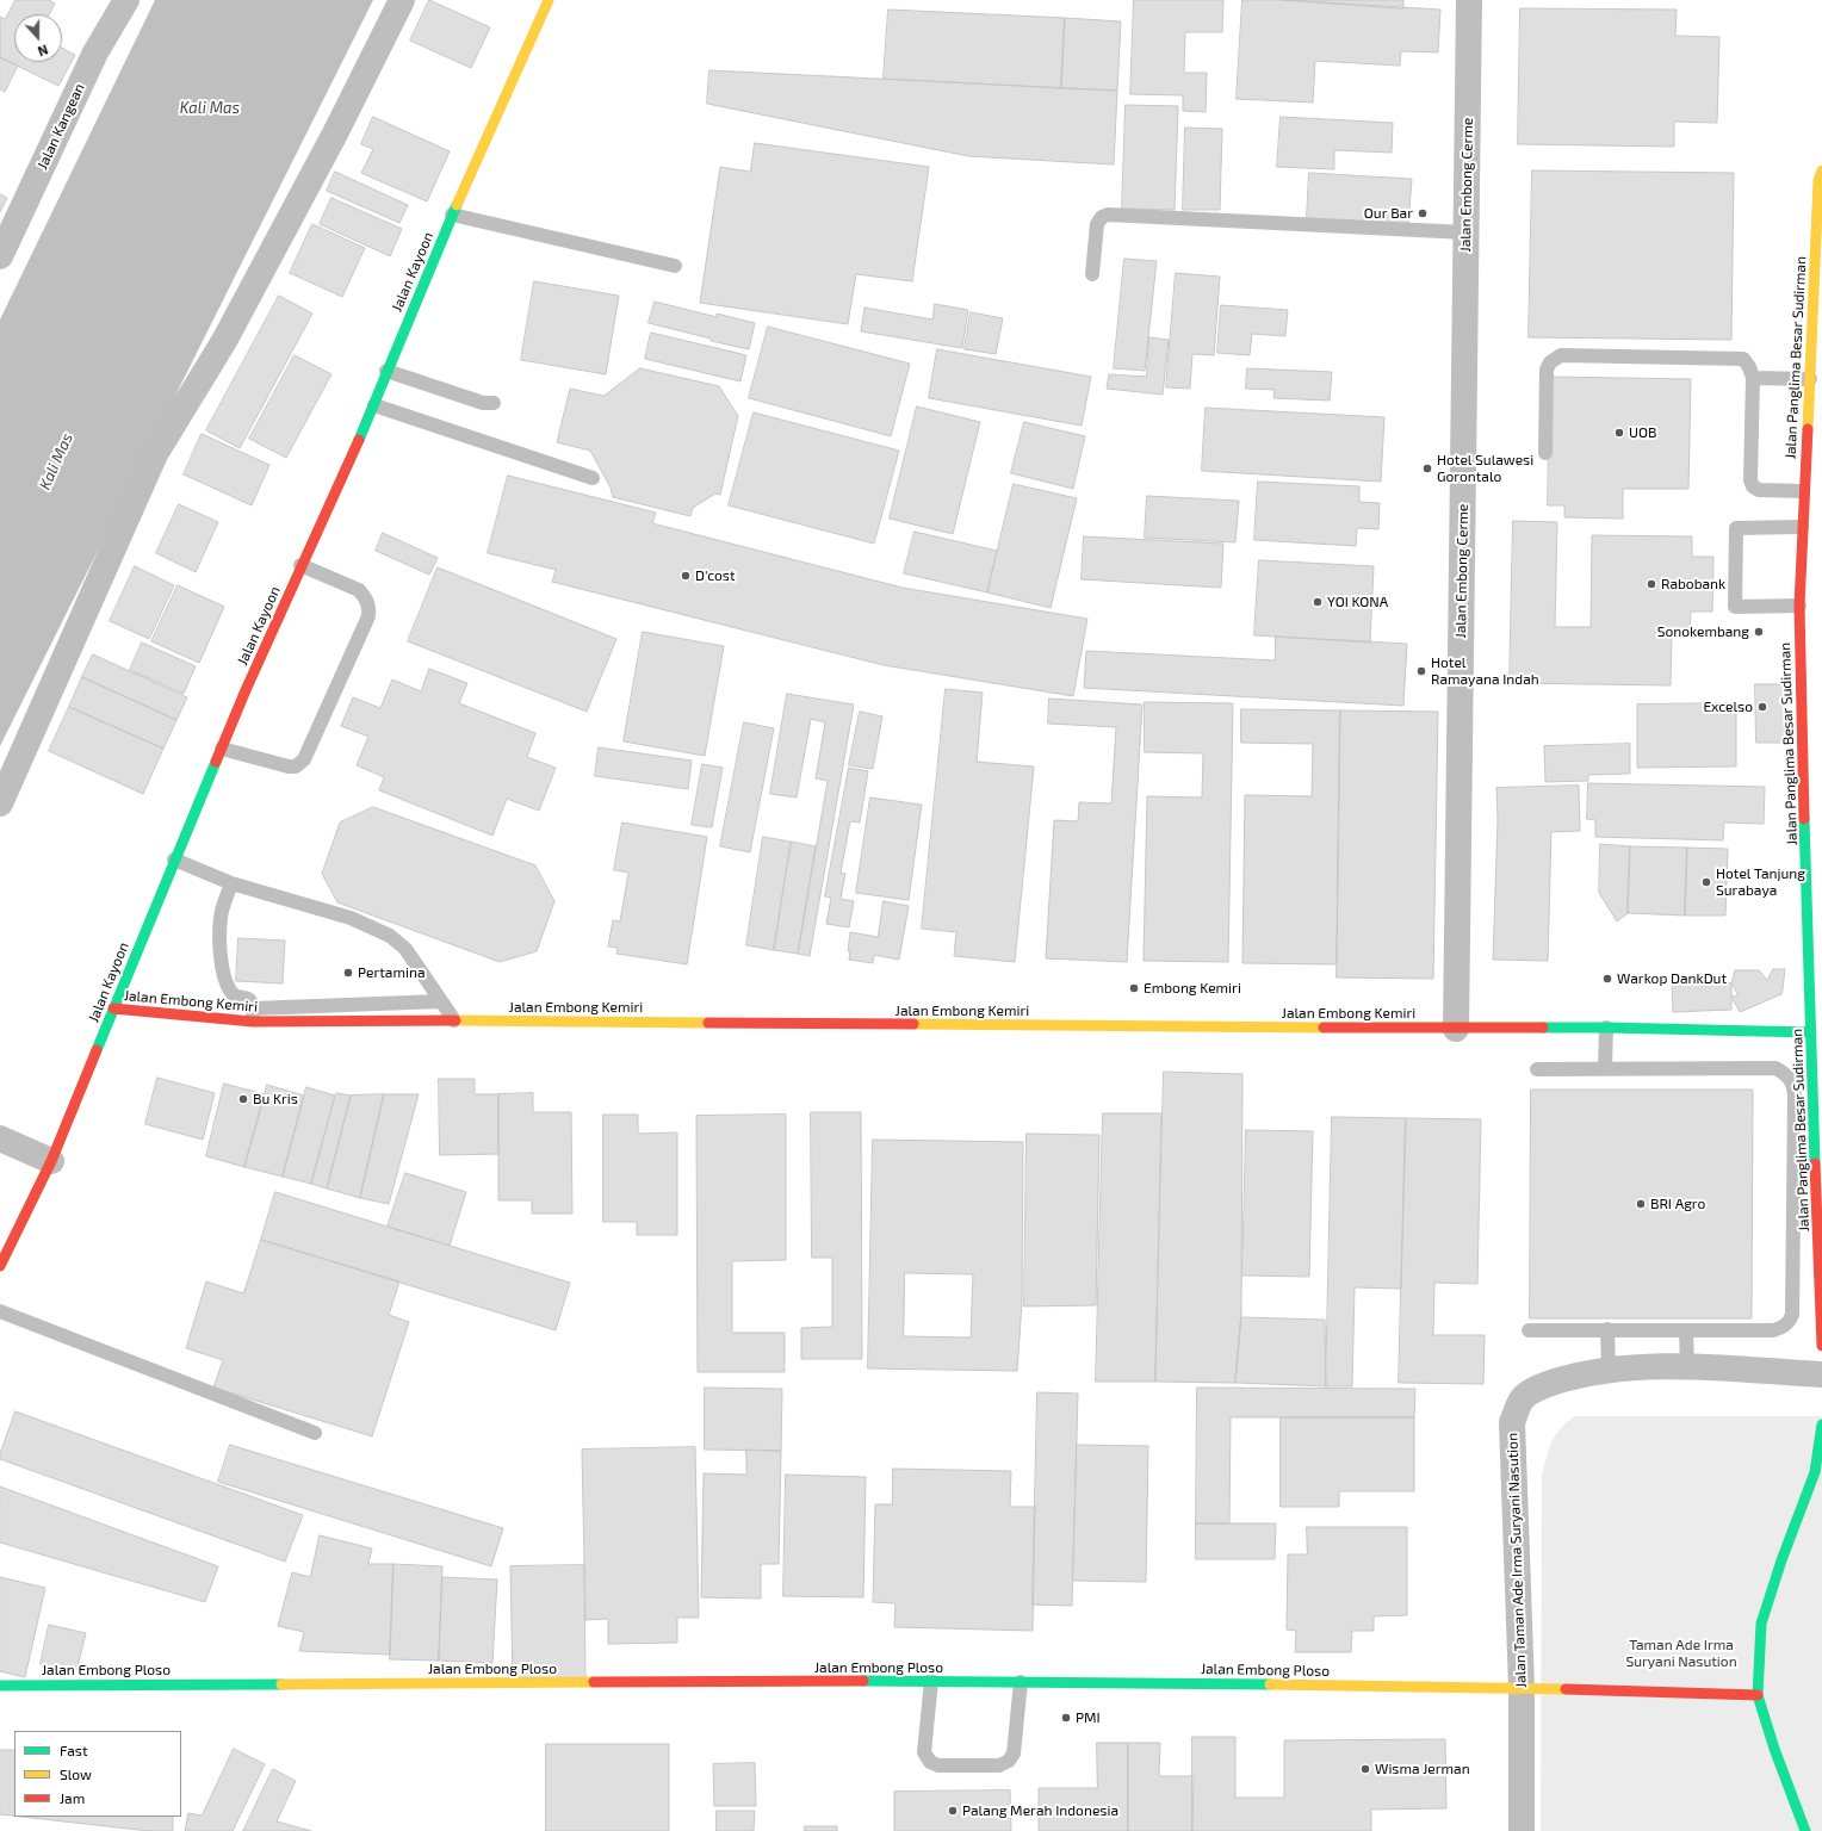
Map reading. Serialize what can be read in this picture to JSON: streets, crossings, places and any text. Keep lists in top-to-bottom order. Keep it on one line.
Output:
{"streets":{"street":["Jalan Kangean","Jalan Embong Cerme","Jalan Kayoon","Jalan Panglima Besar Sudirman","Jalan Embong Kemiri","Jalan Taman Ade Irma Suryani Nasution","Jalan Embong Ploso"]},"crossings":[["Jalan Embong Cerme","Jalan Embong Kemiri"],["Jalan Kayoon","Jalan Embong Kemiri"],["Jalan Panglima Besar Sudirman","Jalan Embong Kemiri"],["Jalan Taman Ade Irma Suryani Nasution","Jalan Embong Ploso"]],"water":["Kali Mas"],"parks":["Taman Ade Irma Suryani Nasution"],"places":["Our Bar","UOB","Hotel Sulawesi Gorontalo","D'cost","Rabobank","YOI KONA","Sonokembang","Hotel Ramayana Indah","Excelso","Hotel Tanjung Surabaya","Pertamina","Warkop DankDut","Embong Kemiri","Bu Kris","BRI Agro","PMI","Wisma Jerman","Palang Merah Indonesia"],"legend":["Fast","Slow","Jam"],"north":"bottom"}
